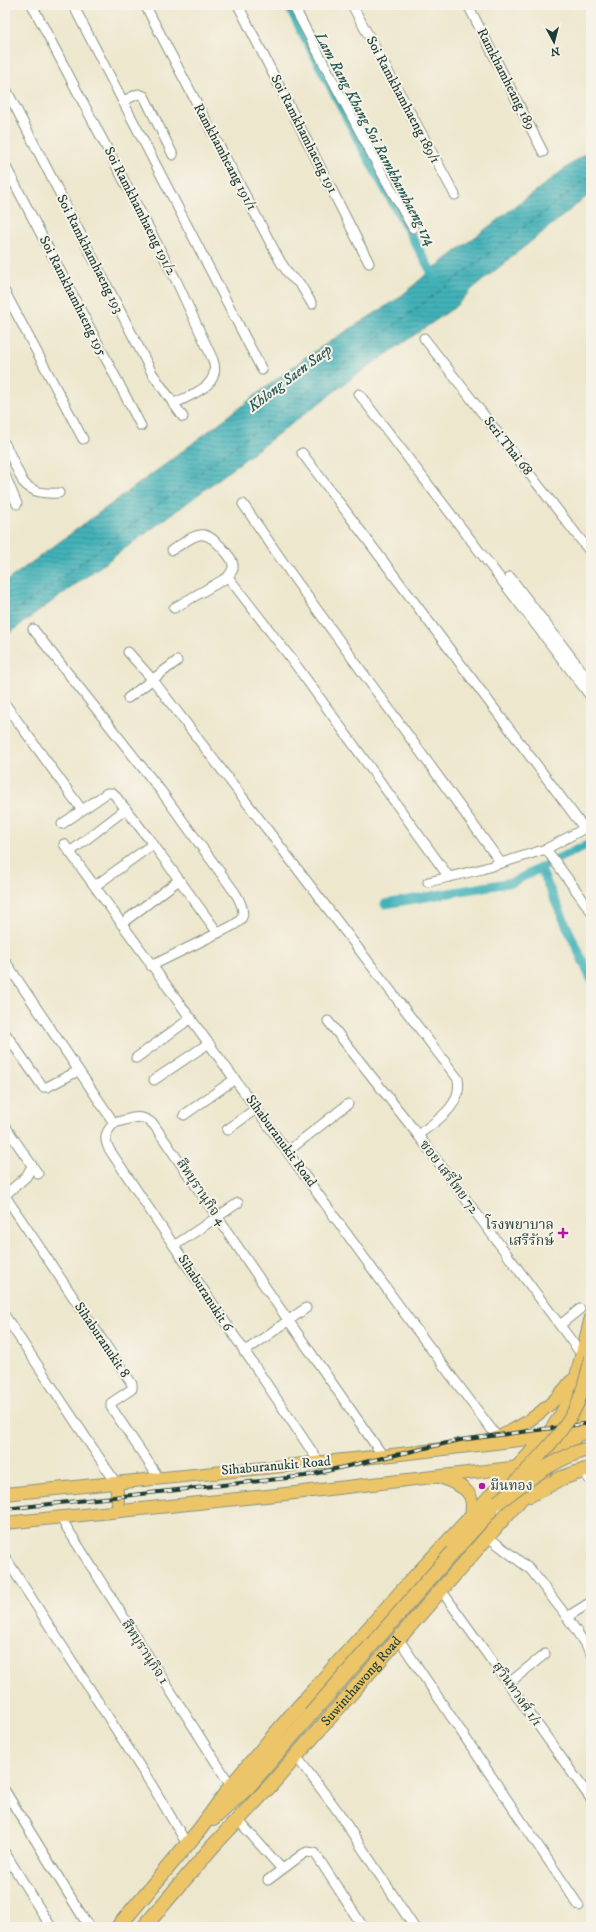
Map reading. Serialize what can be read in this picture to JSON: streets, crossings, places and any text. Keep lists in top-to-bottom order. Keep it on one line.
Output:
{"streets":{"highway":["Suwinthawong Road"],"main road":["Sihaburanukit Road"],"street":["Ramkhamheang 189","Soi Ramkhamhaeng 189/1","Soi Ramkhamhaeng 191","Ramkhamheang 191/1","Soi Ramkhamhaeng 191/2","Soi Ramkhamhaeng 193","Soi Ramkhamhaeng 195","Seri Thai 68","ซอย เสรีไทย 72","สีหบุรานุกิจ 4","Sihaburanukit 6","Sihaburanukit 8","สีหบุรานุกิจ 1","สุวินทวงศ์ 1/1"]},"crossings":[["Soi Ramkhamhaeng 191/2","Soi Ramkhamhaeng 193"],["Sihaburanukit Road","สีหบุรานุกิจ 4"],["Sihaburanukit Road","Sihaburanukit 6"],["Sihaburanukit Road","Sihaburanukit 8"],["Sihaburanukit Road","สีหบุรานุกิจ 1"],["Sihaburanukit Road","Suwinthawong Road"],["สีหบุรานุกิจ 4","Sihaburanukit 6"],["สีหบุรานุกิจ 1","Suwinthawong Road"],["Suwinthawong Road","สุวินทวงศ์ 1/1"]],"water":["Lam Rang Khang Soi Ramkhamhaeng 174","Khlong Saen Saep"],"places":{"health":["โรงพยาบาล เสรีรักษ์"],"other":["มีนทอง"]},"north":"bottom"}
